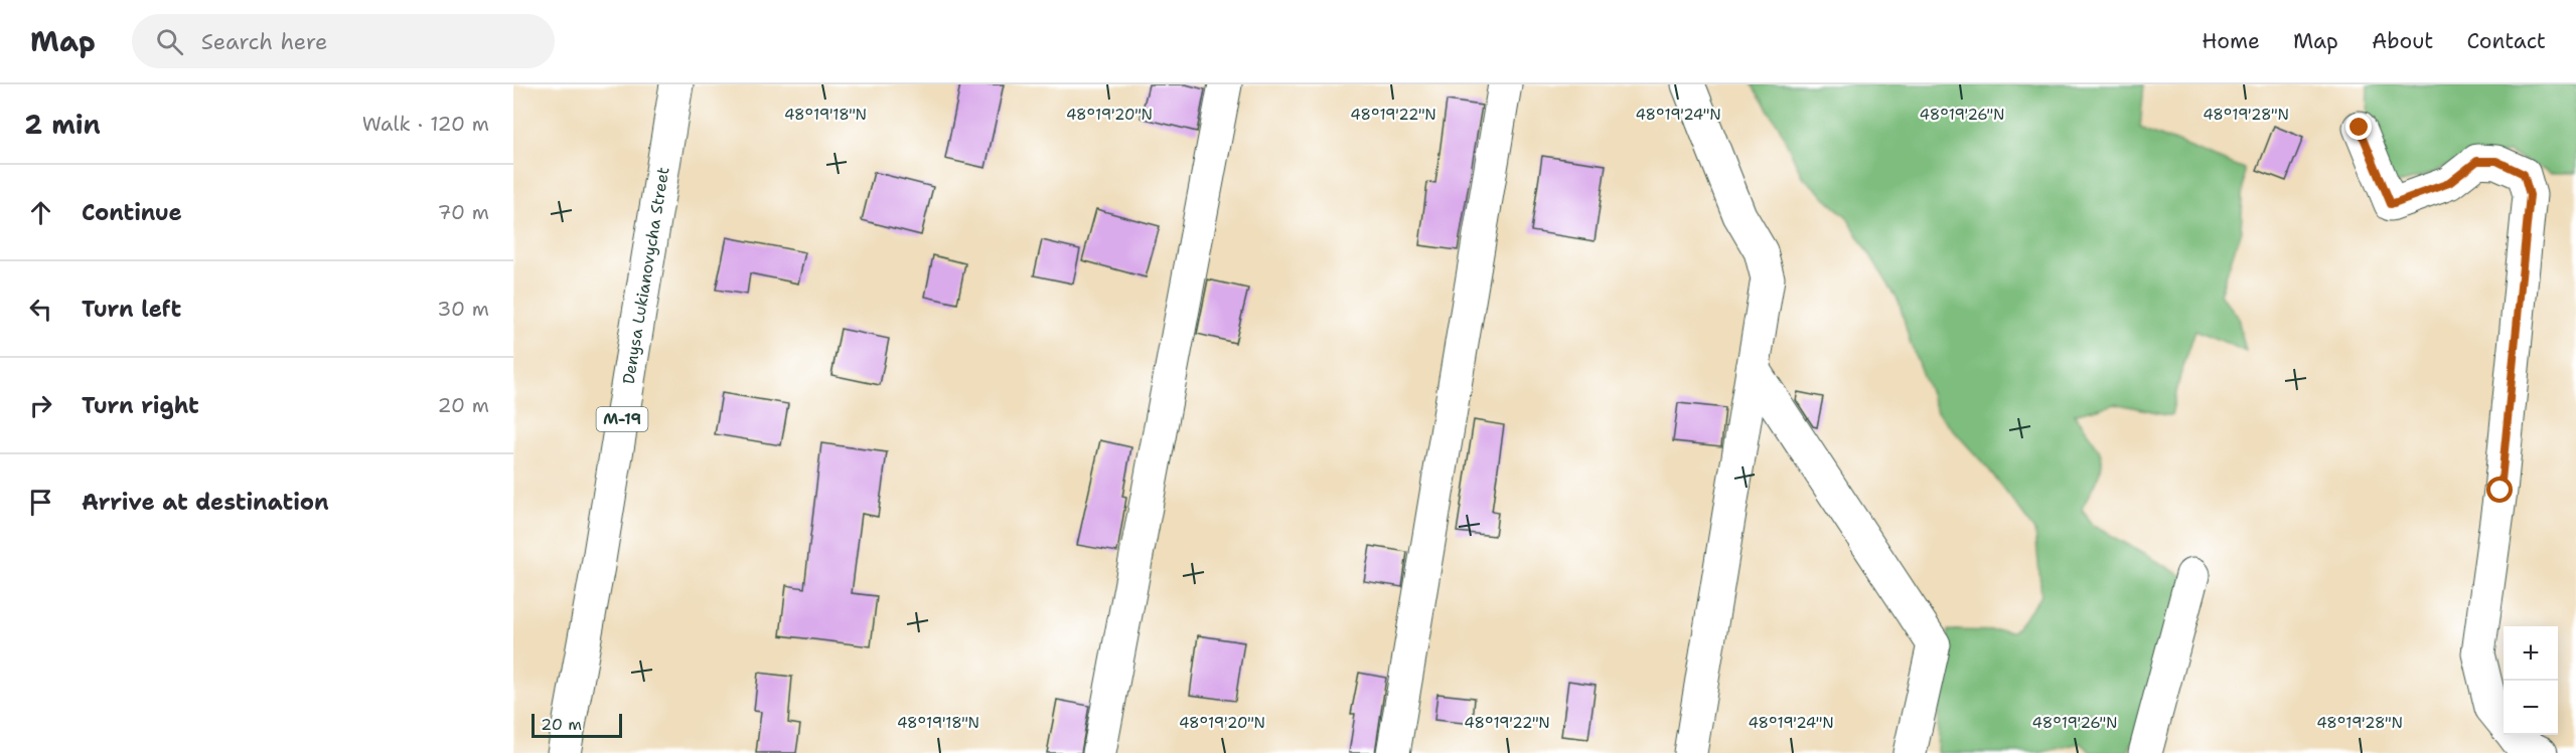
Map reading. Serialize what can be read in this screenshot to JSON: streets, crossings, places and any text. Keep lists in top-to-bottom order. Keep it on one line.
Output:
{"streets":{"main road":["Denysa Lukianovycha Street","М-19"]},"scale_bar":"20 m","page":{"header":"Map","search":"Search here","nav":["Home","Map","About","Contact"],"heading":["2 min","Walk · 120 m"],"list":[["Continue","70 m"],["Turn left","30 m"],["Turn right","20 m"],"Arrive at destination"],"map_buttons":["+","−"],"scale":"20 m"},"coordinates":["48°19'18\"N","48°19'20\"N","48°19'22\"N","48°19'24\"N","48°19'26\"N","48°19'28\"N"]}
